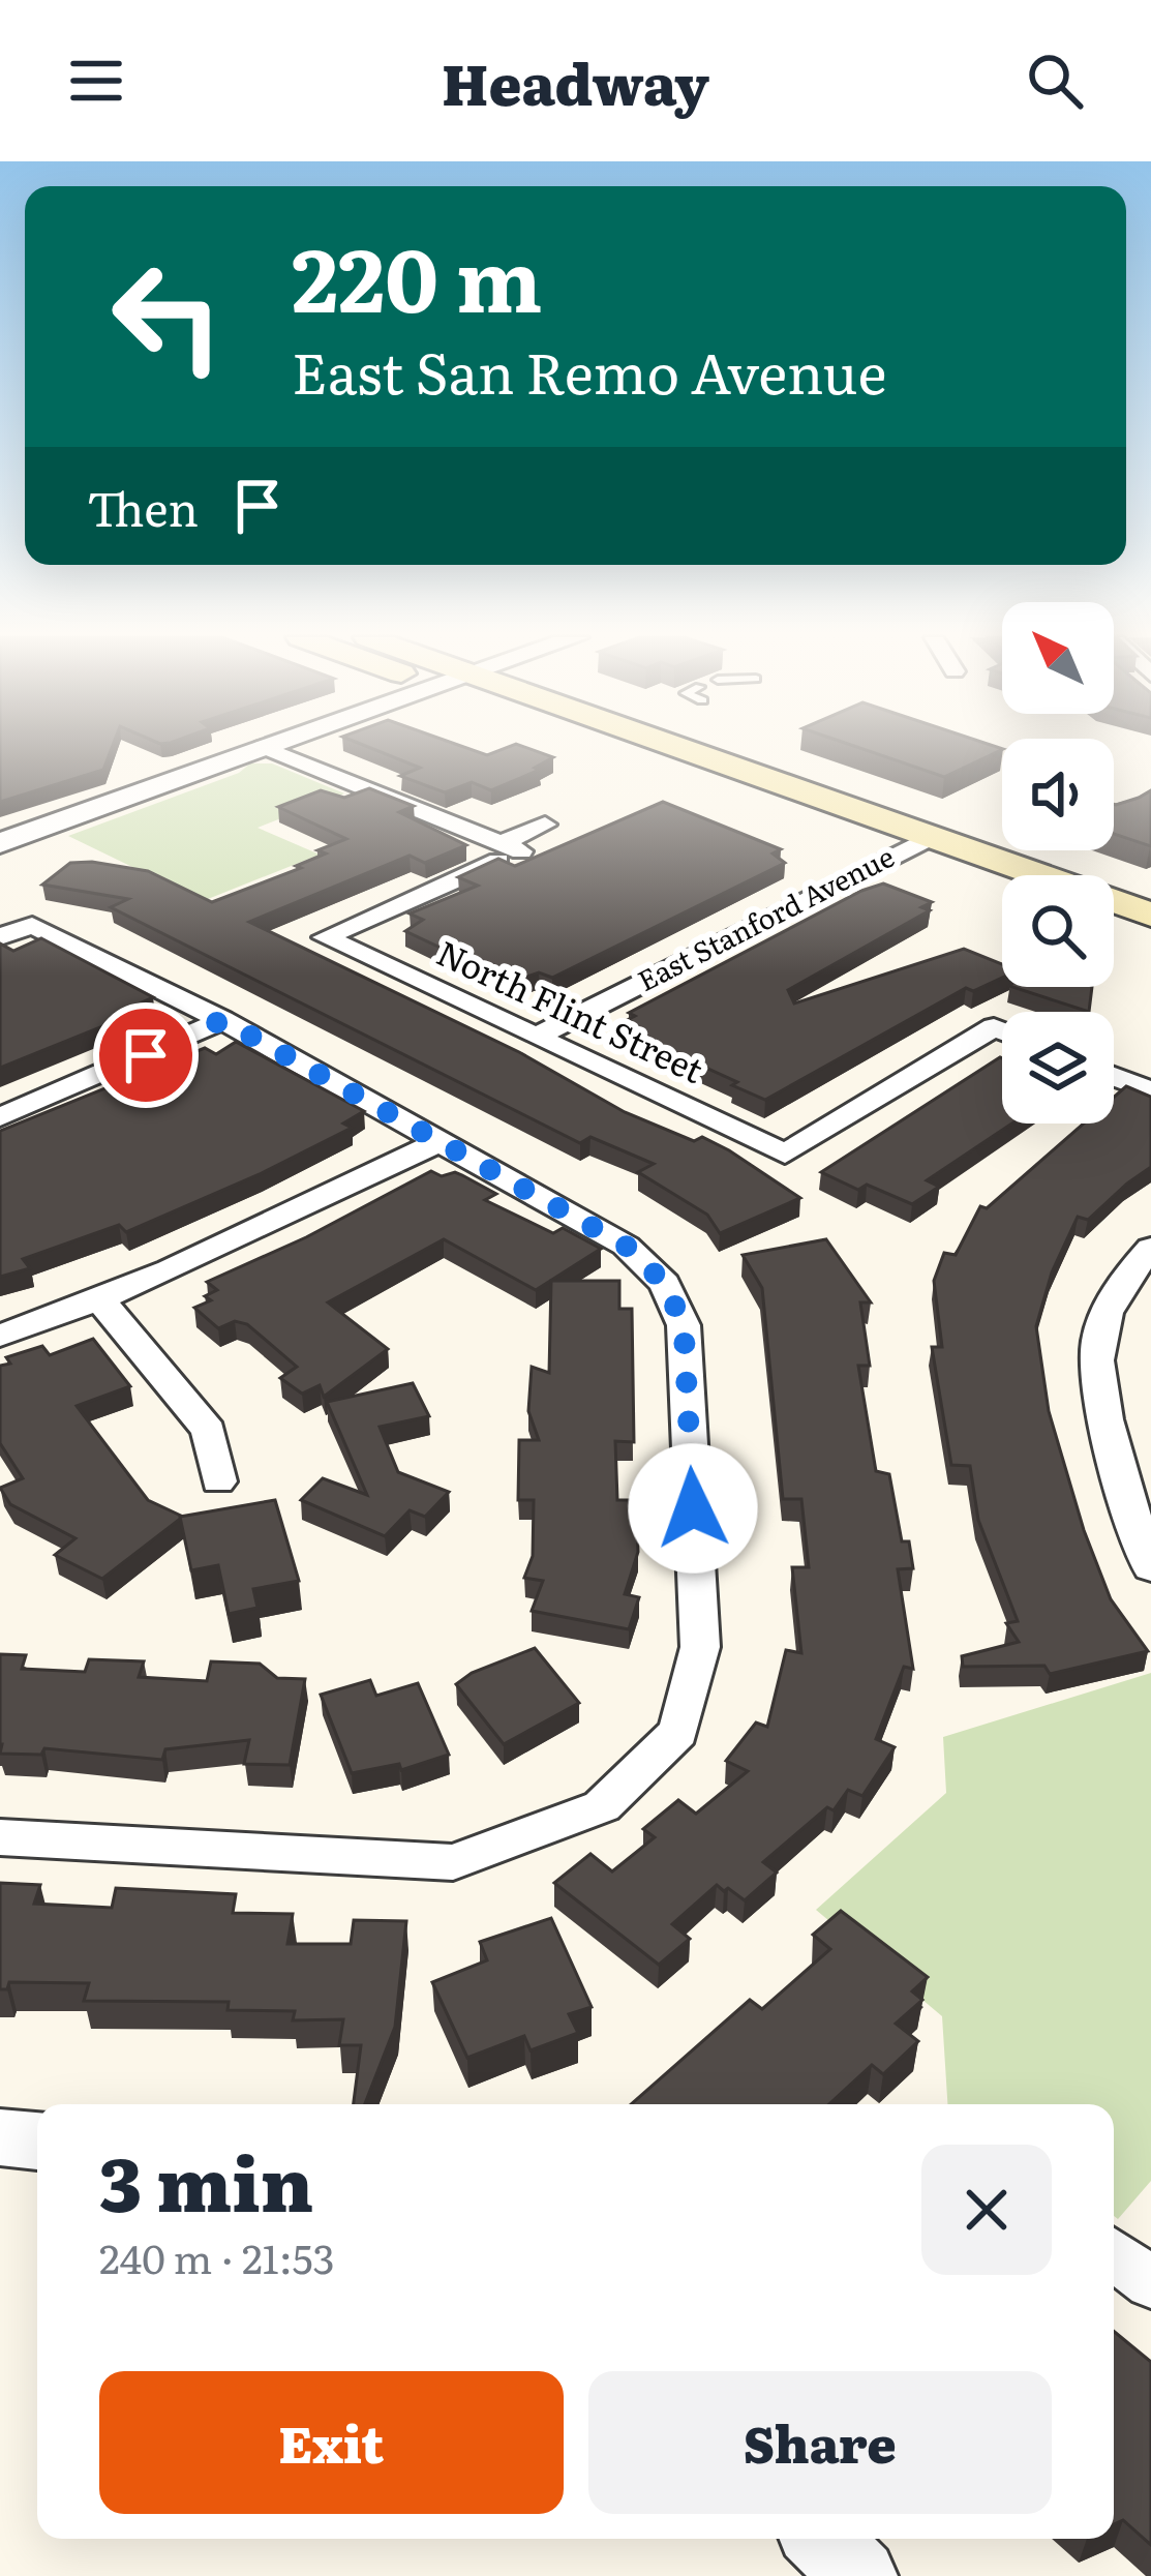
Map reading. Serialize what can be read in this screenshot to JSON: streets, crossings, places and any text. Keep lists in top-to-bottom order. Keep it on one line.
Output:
{"streets":{"street":["East Stanford Avenue","North Flint Street"]},"crossings":[["East Stanford Avenue","North Flint Street"]],"north":"top left","page":{"header":"Headway","turn":["220 m","East San Remo Avenue"],"then":"Then","heading":["3 min","240 m · 21:53"],"buttons":["Exit","Share"]}}
